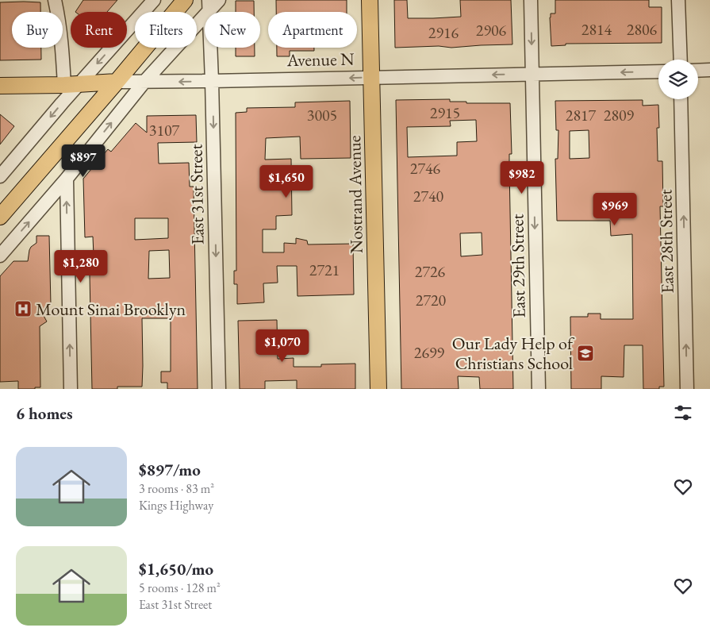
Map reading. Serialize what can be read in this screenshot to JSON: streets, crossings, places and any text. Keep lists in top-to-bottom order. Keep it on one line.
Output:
{"streets":{"main road":["Avenue N","Nostrand Avenue"],"street":["East 31st Street","East 28th Street","East 29th Street"]},"crossings":[["Avenue N","East 31st Street"],["Avenue N","Nostrand Avenue"],["Avenue N","East 29th Street"]],"one_way":["Avenue N","East 31st Street","East 28th Street","East 29th Street"],"places":{"hospital":["Mount Sinai Brooklyn"],"school or university":["Our Lady Help of Christians School"]},"house_numbers":["2814","2806","2906","2916","2915","3005","2817","2809","3107","2746","2740","2721","2726","2720","2699"],"page":{"chip":["Buy","Rent","Filters","New","Apartment"],"price":["$897","$982","$1,650","$969","$1,280","$1,070"],"heading":"6 homes","list":[{"name":"$897/mo","note":"3 rooms · 83 m² · Kings Highway"},{"name":"$1,650/mo","note":"5 rooms · 128 m² · East 31st Street"}]}}
